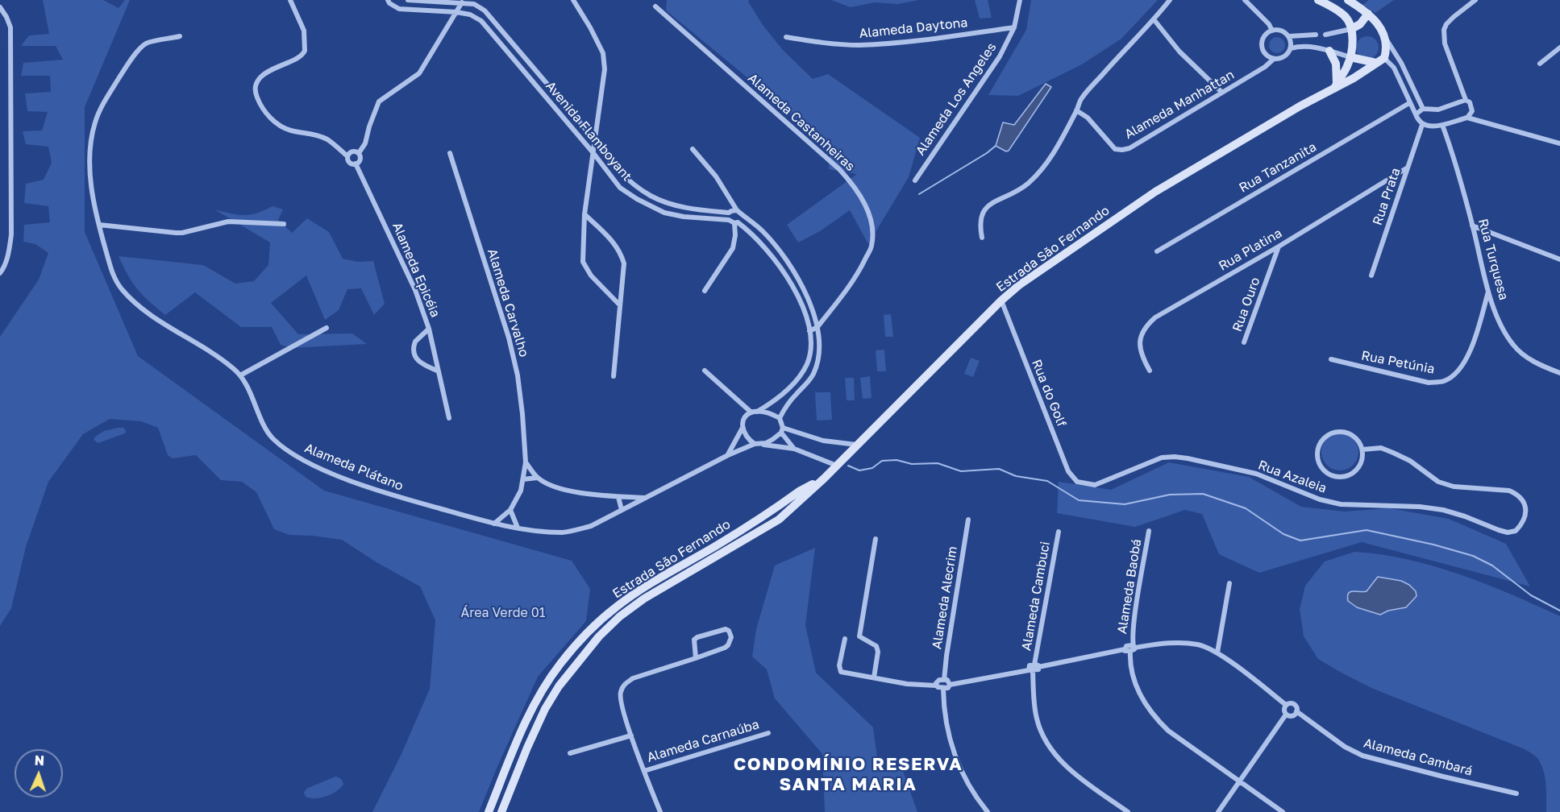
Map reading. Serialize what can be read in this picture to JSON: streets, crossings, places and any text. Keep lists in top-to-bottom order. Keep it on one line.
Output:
{"streets":{"main road":["Estrada São Fernando"],"street":["Alameda Daytona","Alameda Los Angeles","Alameda Manhattan","Alameda Castanheiras","Avenida Flamboyant","Rua Tanzanita","Rua Prata","Rua Platina","Rua Turquesa","Alameda Epicéia","Alameda Carvalho","Rua Ouro","Rua Petúnia","Rua do Golf","Alameda Plátano","Rua Azaleia","Alameda Baobá","Alameda Cambuci","Alameda Alecrim","Alameda Carnaúba","Alameda Cambará"]},"crossings":[["Alameda Daytona","Alameda Los Angeles"],["Avenida Flamboyant","Alameda Plátano"],["Rua Prata","Rua Platina"],["Estrada São Fernando","Rua do Golf"],["Rua Platina","Rua Ouro"],["Rua Turquesa","Rua Petúnia"],["Rua do Golf","Rua Azaleia"]],"districts":["CONDOMÍNIO RESERVA SANTA MARIA"],"parks":["Área Verde 01"],"north":"top"}
